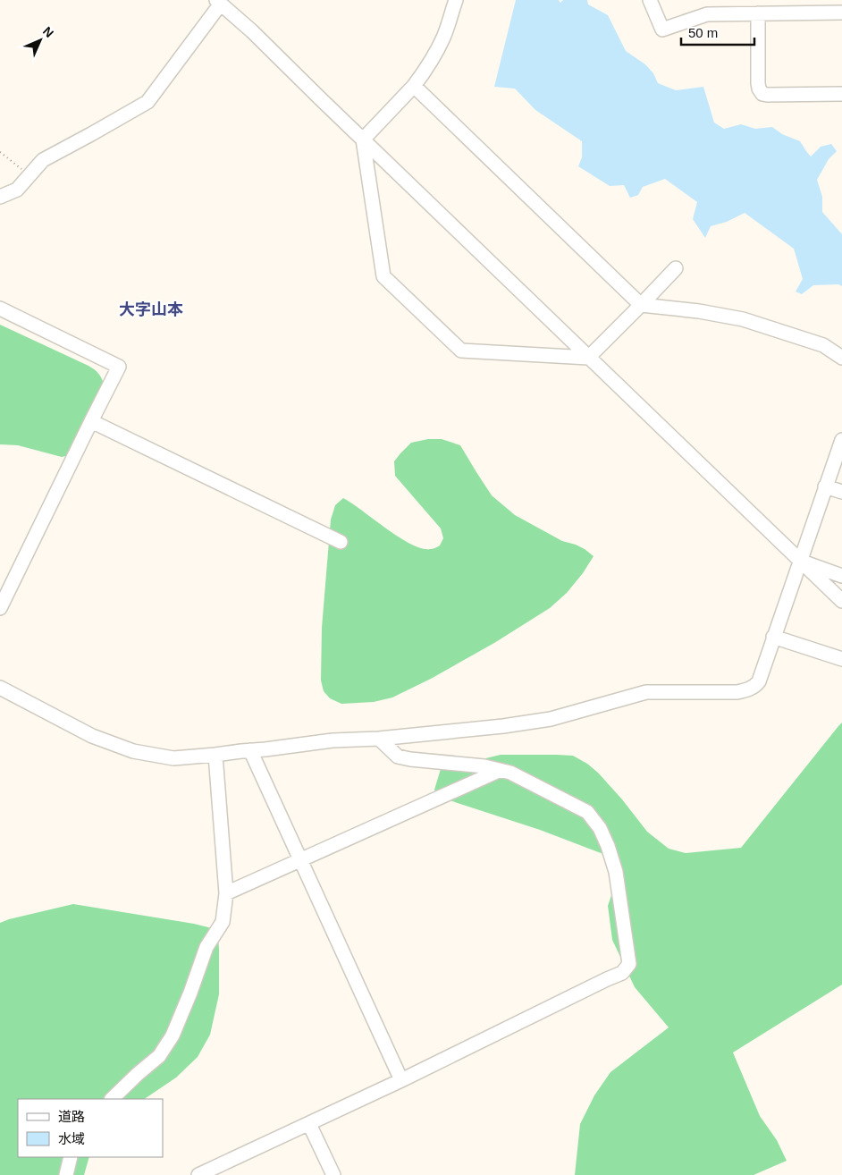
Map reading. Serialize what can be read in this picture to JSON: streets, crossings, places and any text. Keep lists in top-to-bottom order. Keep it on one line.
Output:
{"districts":["大字山本"],"legend":["道路","水域"],"scale_bar":"50 m","north":"top right"}
